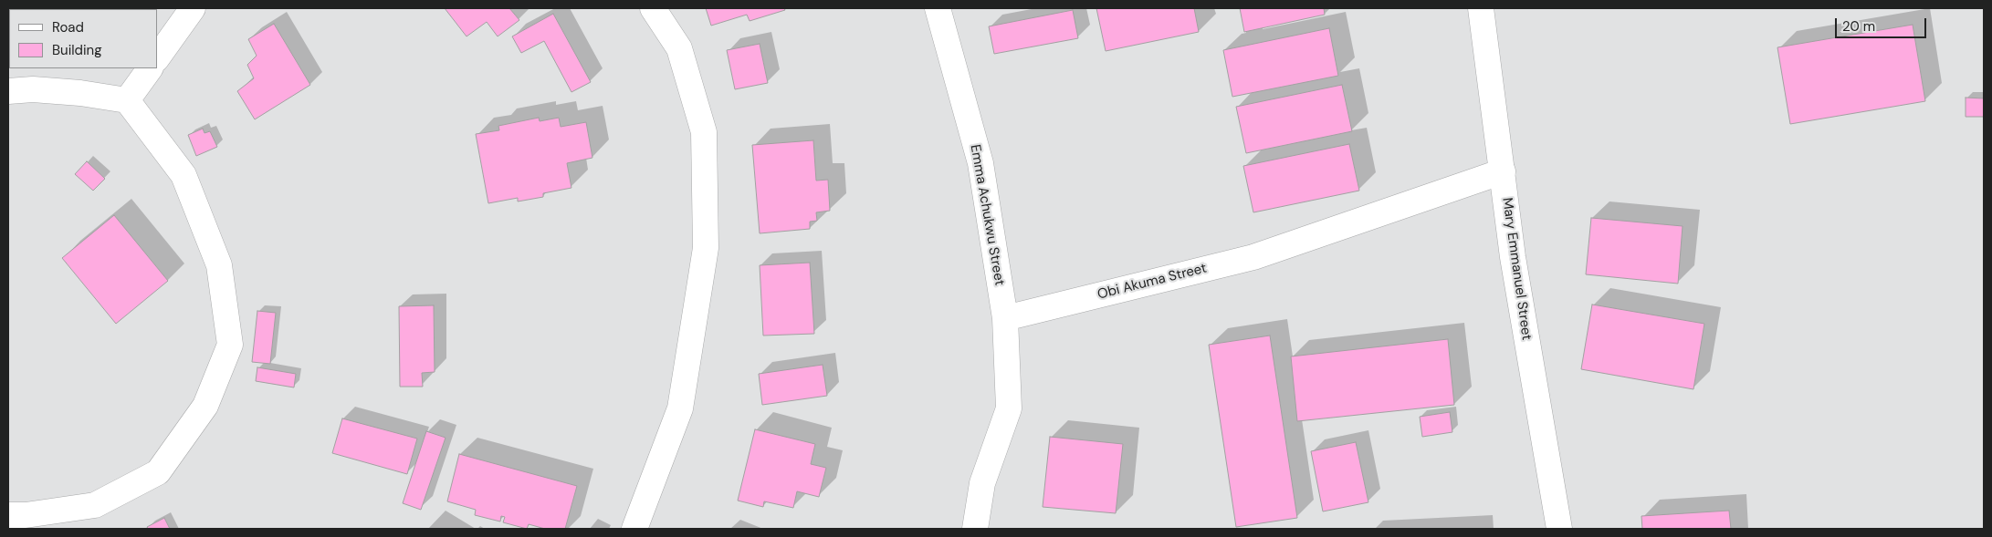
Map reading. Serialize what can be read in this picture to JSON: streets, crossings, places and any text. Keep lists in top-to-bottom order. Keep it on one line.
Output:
{"streets":{"street":["Emma Achukwu Street","Mary Emmanuel Street","Obi Akuma Street"]},"crossings":[["Emma Achukwu Street","Obi Akuma Street"],["Mary Emmanuel Street","Obi Akuma Street"]],"legend":["Road","Building"],"scale_bar":"20 m"}
